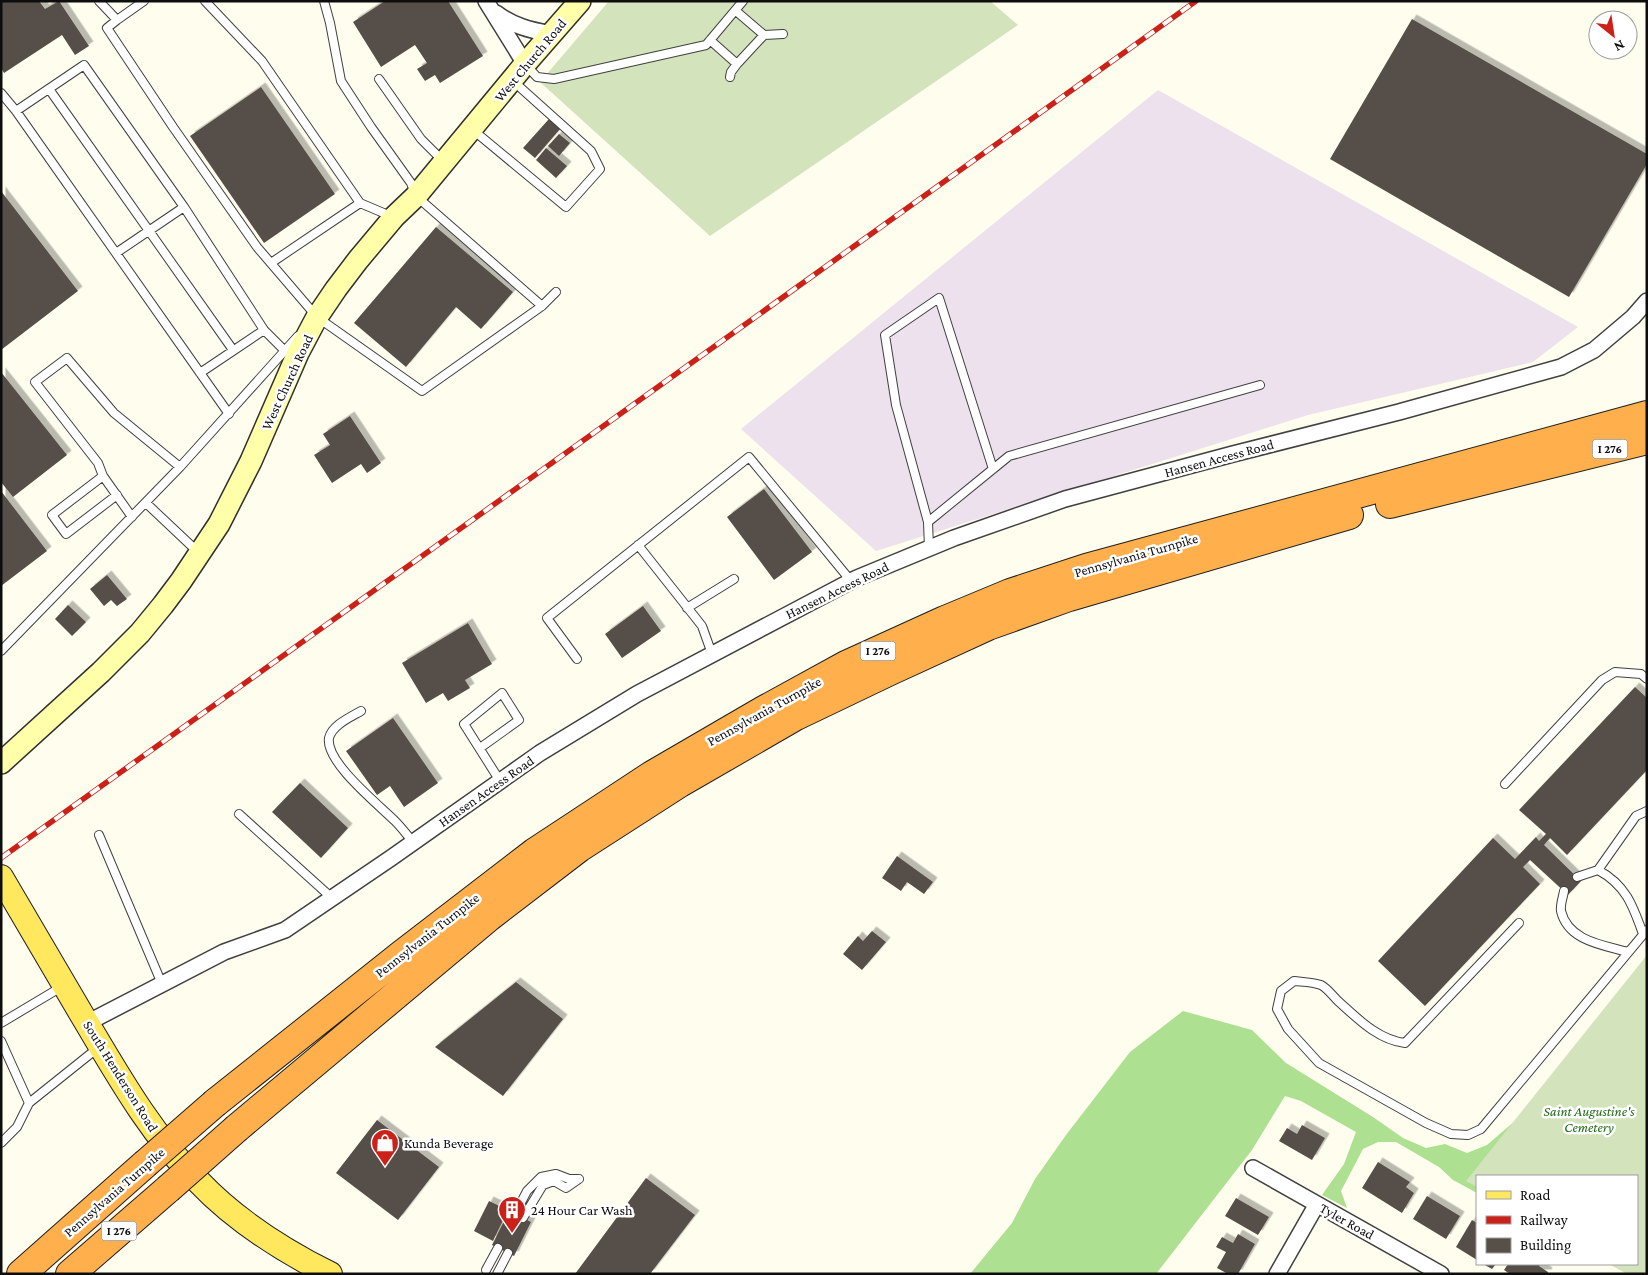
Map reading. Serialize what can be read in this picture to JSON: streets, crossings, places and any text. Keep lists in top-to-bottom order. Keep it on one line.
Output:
{"streets":{"highway":["I 276","Pennsylvania Turnpike"],"main road":["South Henderson Road"],"street":["West Church Road","Hansen Access Road","Tyler Road"]},"crossings":[["Hansen Access Road","South Henderson Road"]],"parks":["Saint Augustine's Cemetery"],"places":{"shop":["Kunda Beverage"],"building":["24 Hour Car Wash"]},"legend":["Road","Railway","Building"],"north":"bottom right"}
